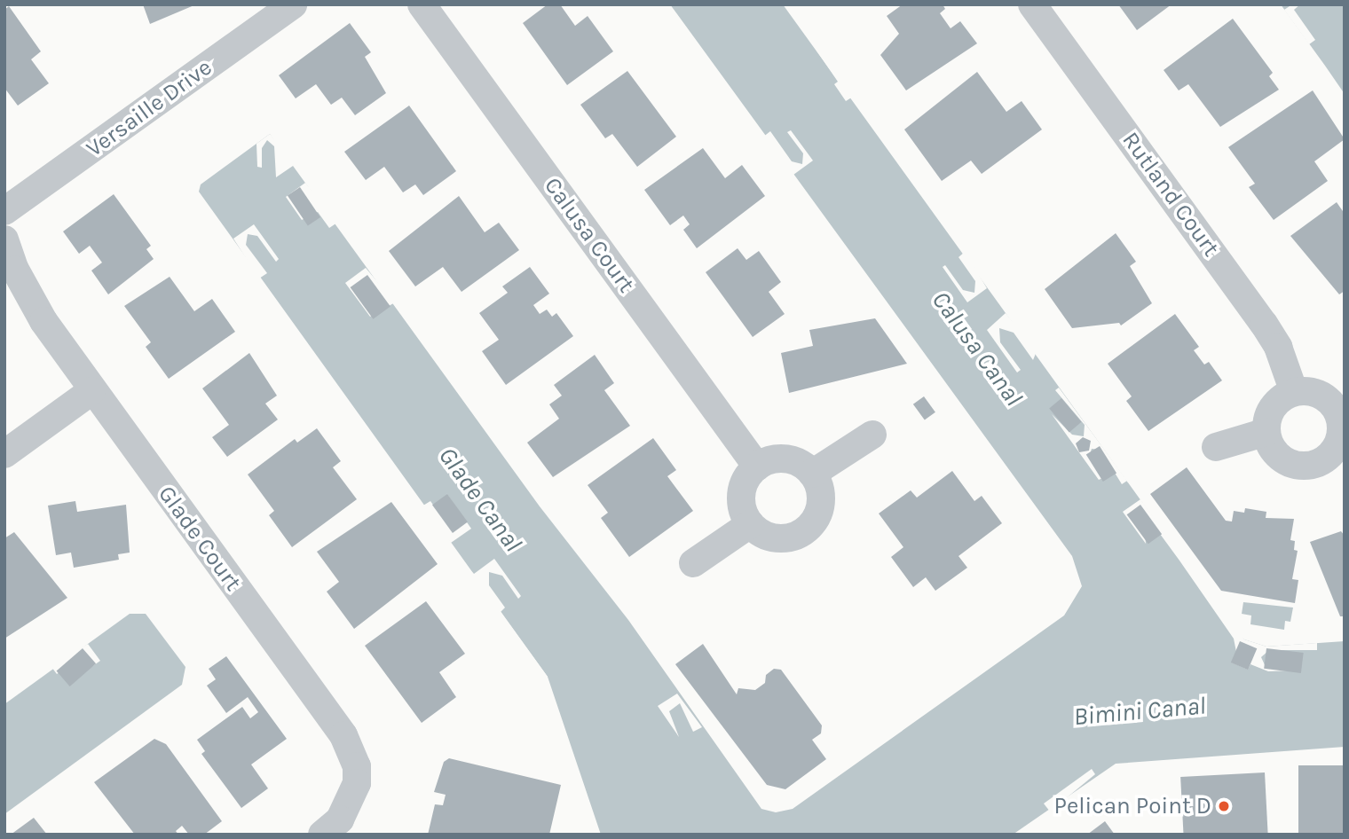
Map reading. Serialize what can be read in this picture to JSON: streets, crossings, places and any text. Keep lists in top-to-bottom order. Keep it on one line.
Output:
{"streets":{"street":["Versaille Drive","Rutland Court","Calusa Court","Glade Court"]},"water":["Calusa Canal","Glade Canal","Bimini Canal"],"places":["Pelican Point D"]}
